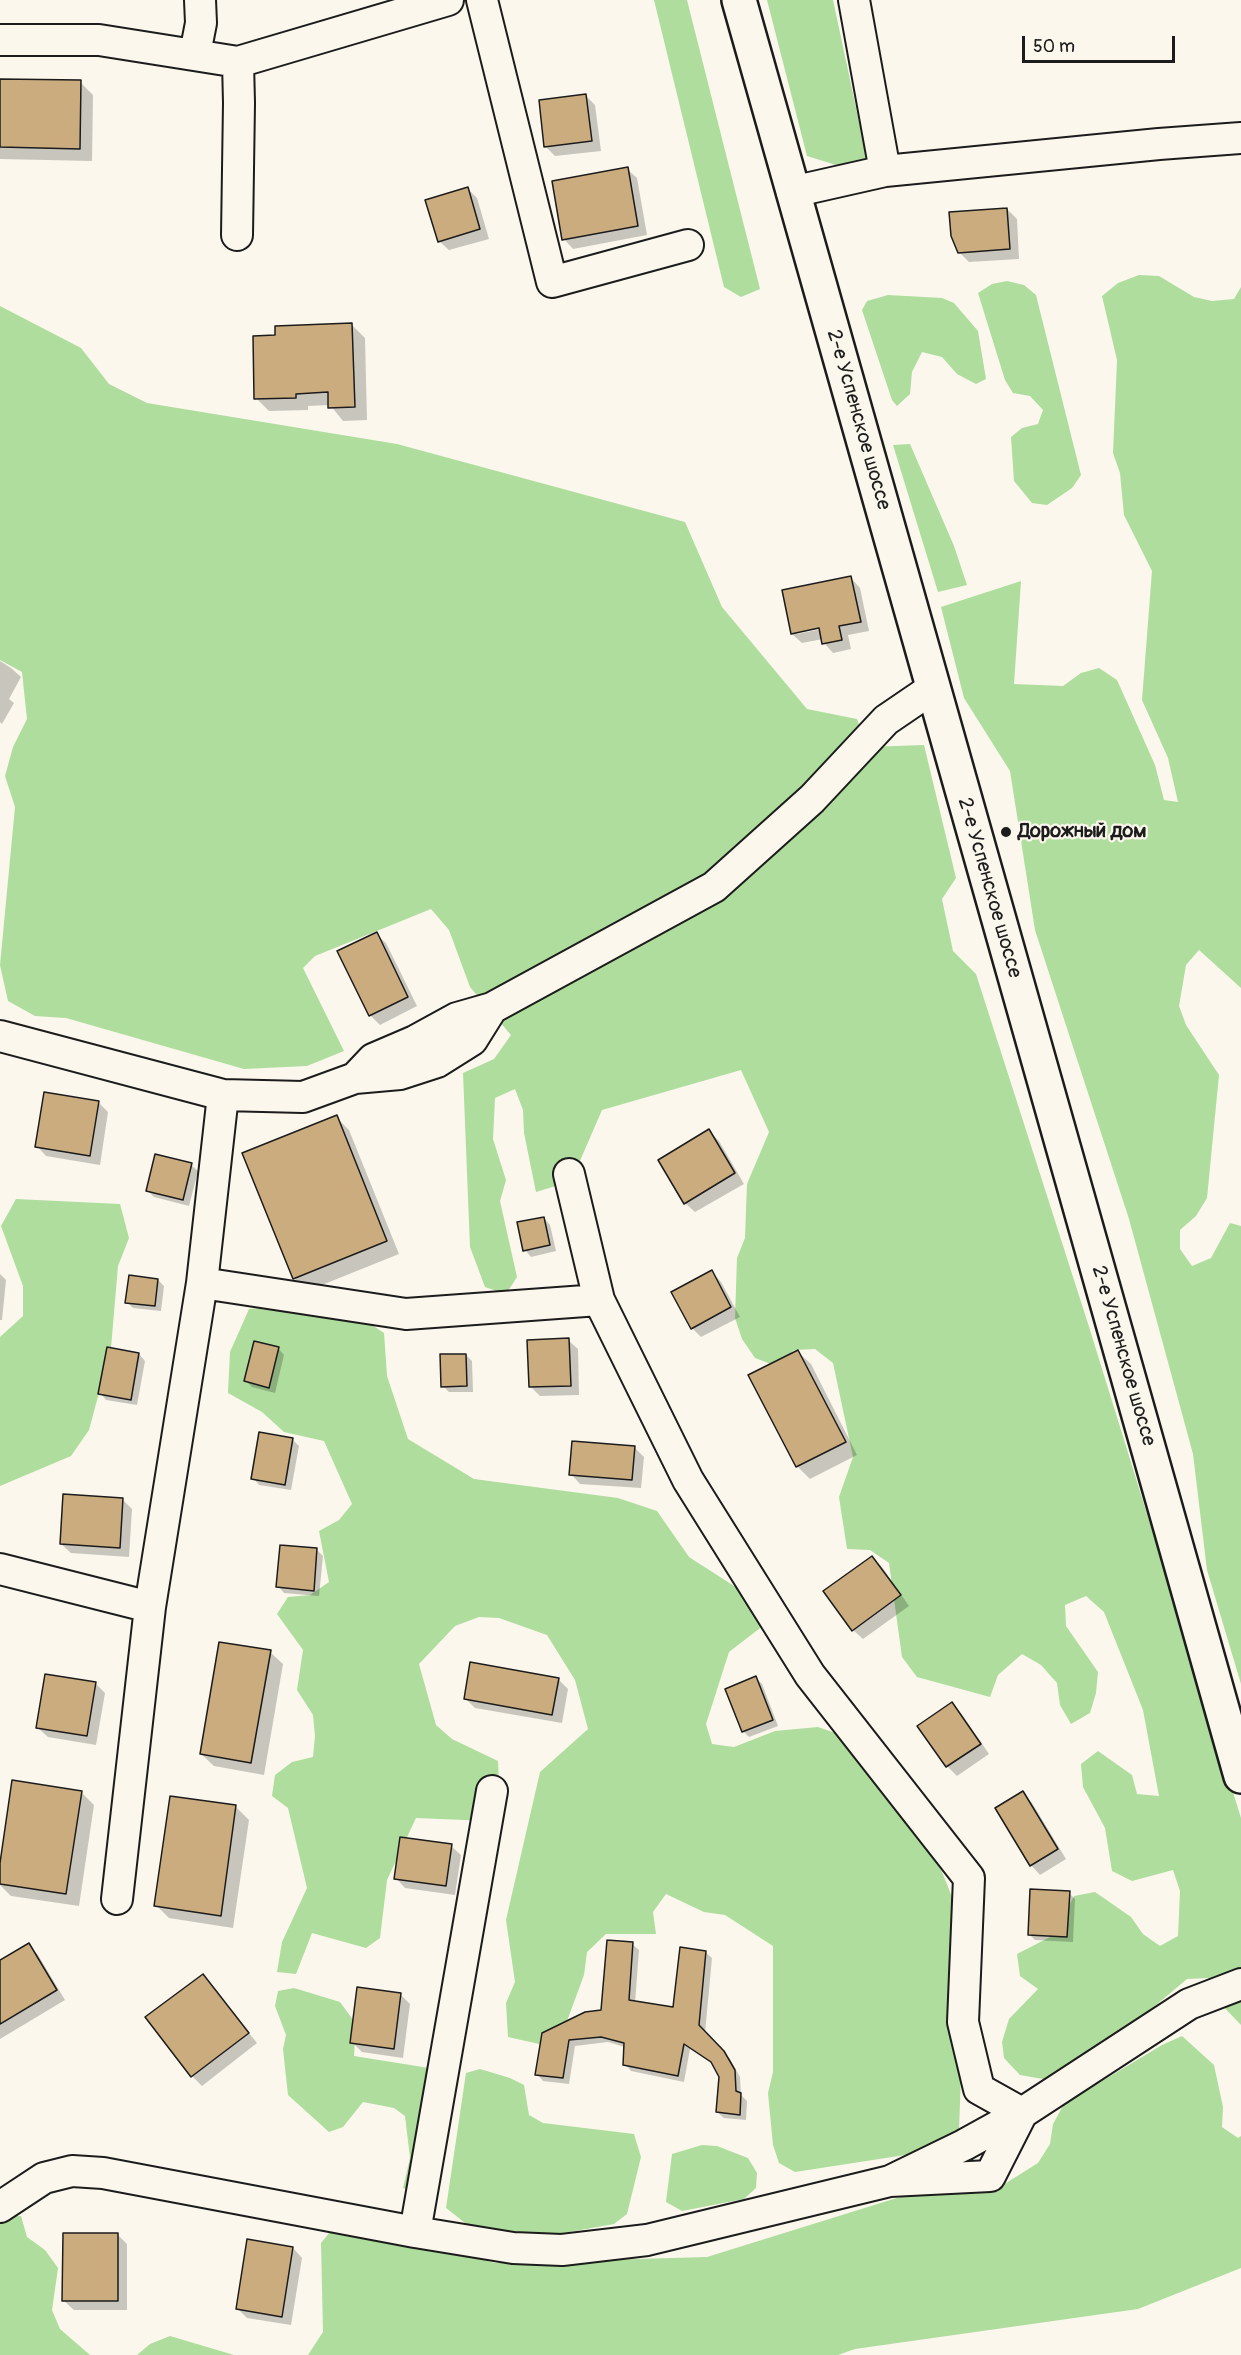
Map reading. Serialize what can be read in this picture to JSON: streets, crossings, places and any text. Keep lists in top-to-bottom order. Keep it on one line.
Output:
{"streets":{"main road":["2-е Успенское шоссе"]},"places":["Дорожный дом"],"scale_bar":"50 m"}
